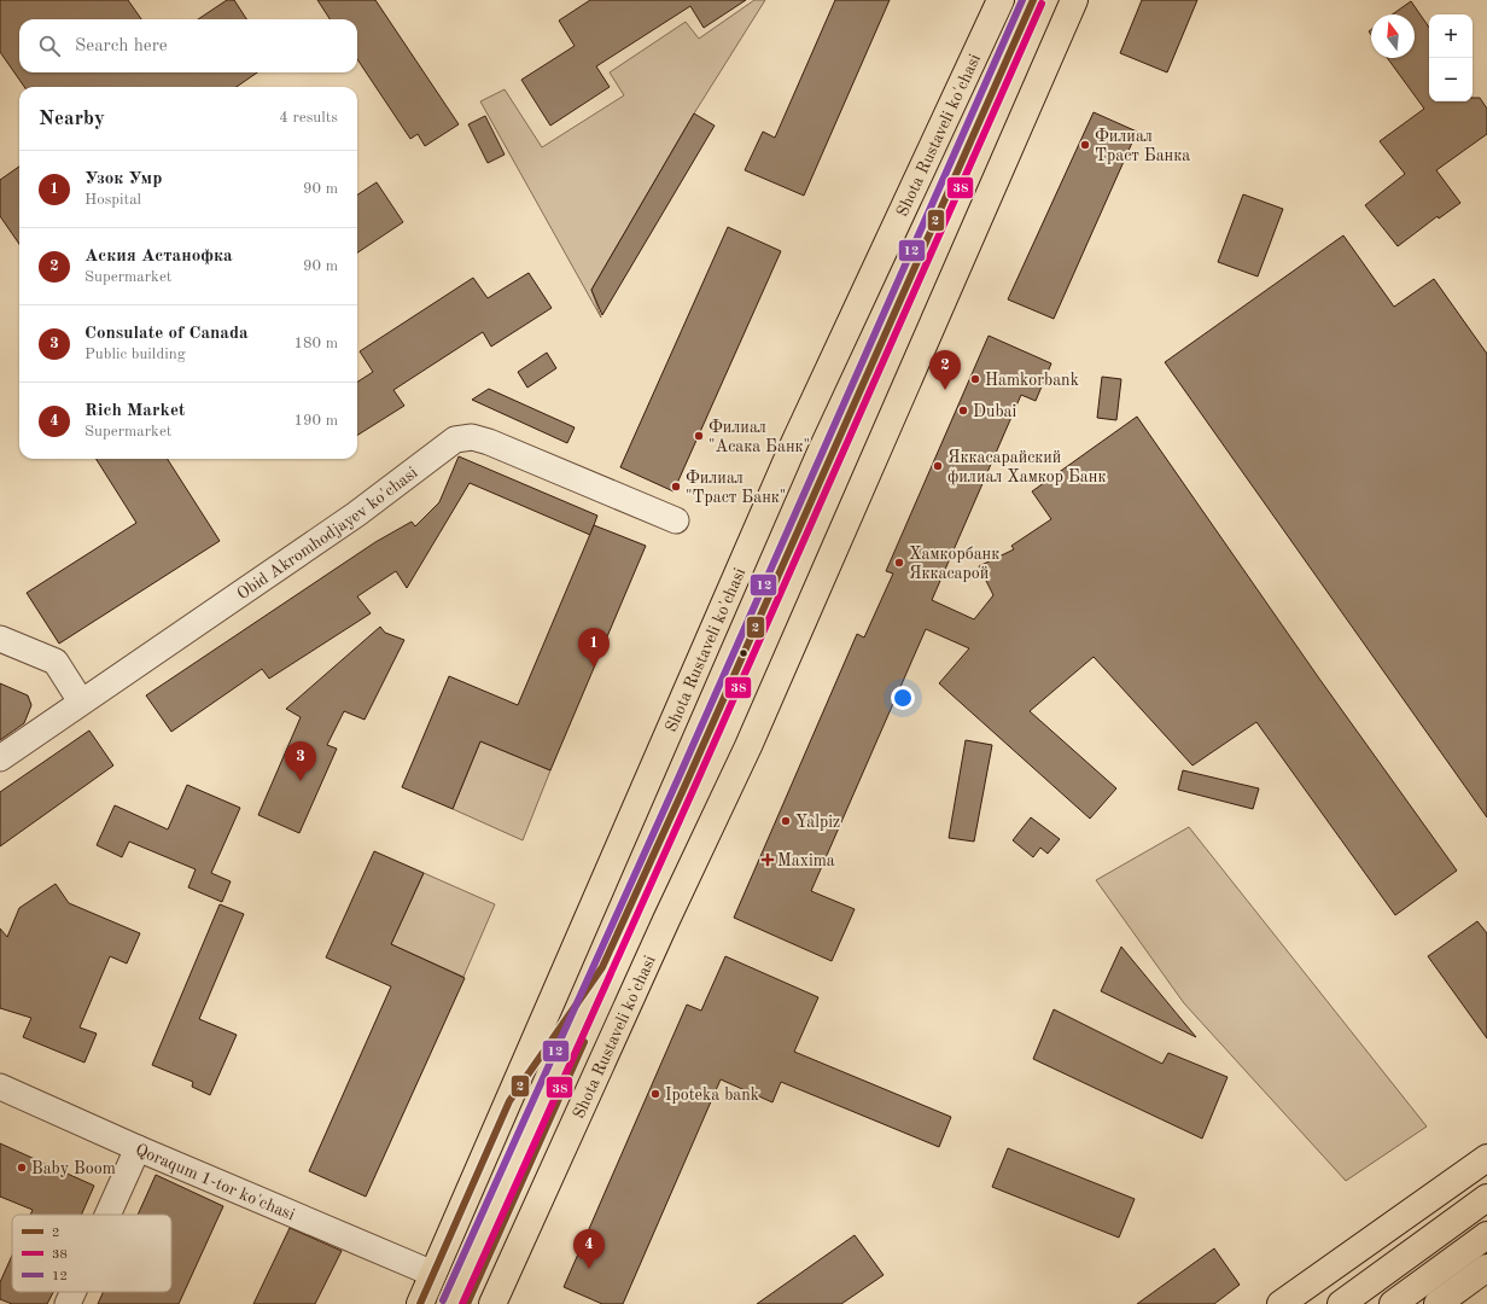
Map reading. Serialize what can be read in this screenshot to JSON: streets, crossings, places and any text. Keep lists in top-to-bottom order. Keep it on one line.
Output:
{"streets":{"main road":["Shota Rustaveli ko'chasi"],"street":["Obid Akromhodjayev ko'chasi","Qoraqum 1-tor ko'chasi"]},"crossings":[["Shota Rustaveli ko'chasi","Qoraqum 1-tor ko'chasi"]],"places":{"other":["Филиал Траст Банка","Hamkorbank","Dubai","Филиал \"Асака Банк\"","Яккасарайский филиал Хамкор Банк","Филиал \"Траст Банк\"","Хамкорбанк Яккасарой","Yalpiz","Ipoteka bank","Baby Boom"],"health":["Maxima"]},"lines":["transit line 2","transit line 12","transit line 38"],"legend":["2","38","12"],"north":"top","page":{"map_buttons":["+","−"],"search":"Search here","heading":["Nearby","4 results"],"list":[{"mark":"1","name":"Узок Умр","note":"Hospital","value":"90 m"},{"mark":"2","name":"Аския Астанофка","note":"Supermarket","value":"90 m"},{"mark":"3","name":"Consulate of Canada","note":"Public building","value":"180 m"},{"mark":"4","name":"Rich Market","note":"Supermarket","value":"190 m"}],"pins":["2","1","3","4"]}}
